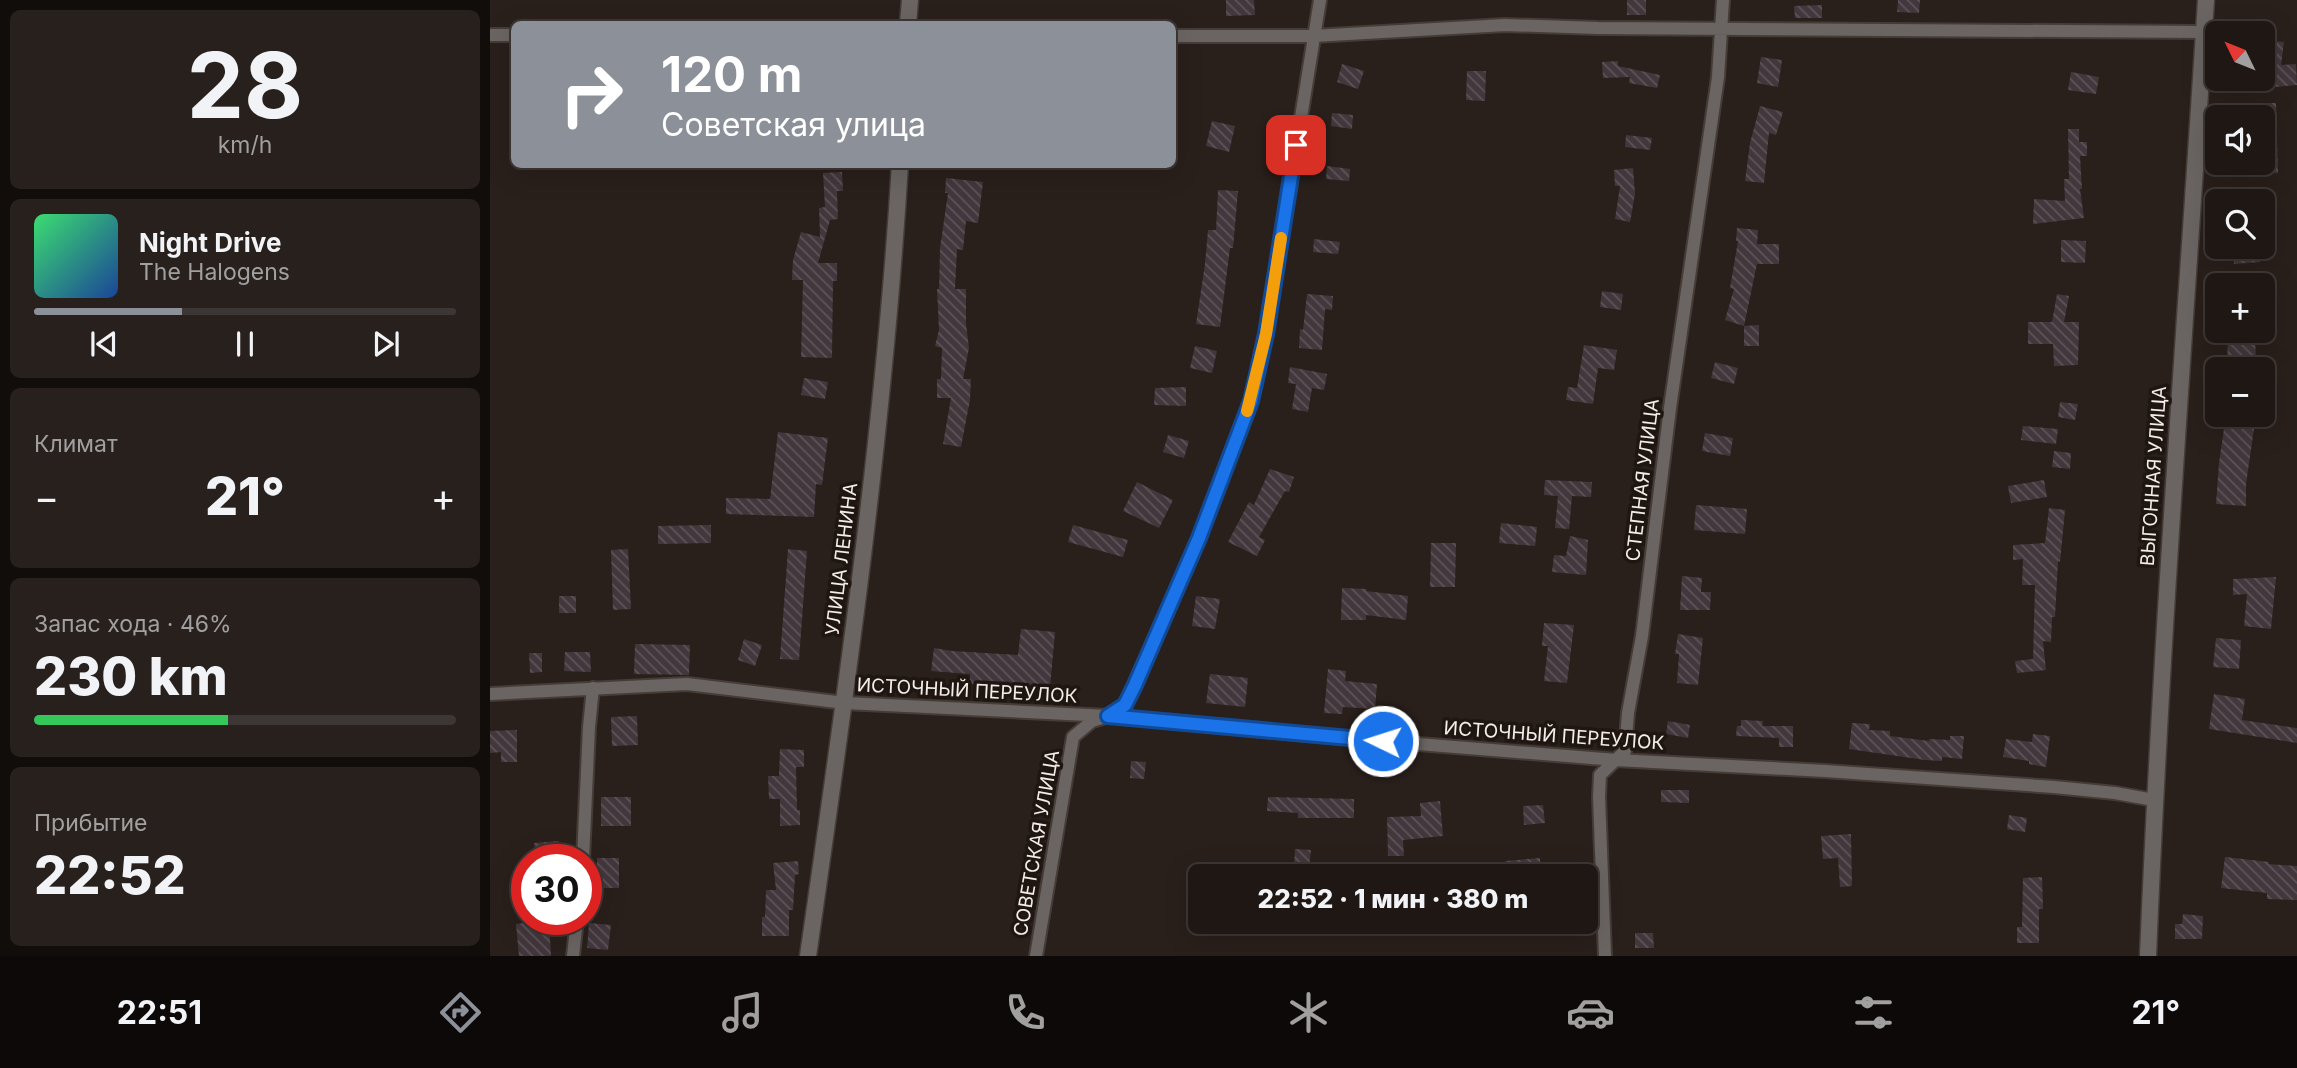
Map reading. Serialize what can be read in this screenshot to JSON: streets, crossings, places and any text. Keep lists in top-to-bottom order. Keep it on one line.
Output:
{"streets":{"street":["ВЫГОННАЯ УЛИЦА","СТЕПНАЯ УЛИЦА","УЛИЦА ЛЕНИНА","ИСТОЧНЫЙ ПЕРЕУЛОК","СОВЕТСКАЯ УЛИЦА"]},"crossings":[["ВЫГОННАЯ УЛИЦА","ИСТОЧНЫЙ ПЕРЕУЛОК"],["СТЕПНАЯ УЛИЦА","ИСТОЧНЫЙ ПЕРЕУЛОК"],["УЛИЦА ЛЕНИНА","ИСТОЧНЫЙ ПЕРЕУЛОК"],["ИСТОЧНЫЙ ПЕРЕУЛОК","СОВЕТСКАЯ УЛИЦА"]],"north":"top left","page":{"tile":[["28","km/h"],"Климат",["Запас хода · 46%","230 km"],["Прибытие","22:52"]],"map_buttons":["+","−"],"turn":["120 m","Советская улица"],"song":["Night Drive","The Halogens"],"heat":["−","21°","+"],"limit":"30","trip":"22:52 · 1 мин · 380 m","tabs":["22:51","21°"]}}
